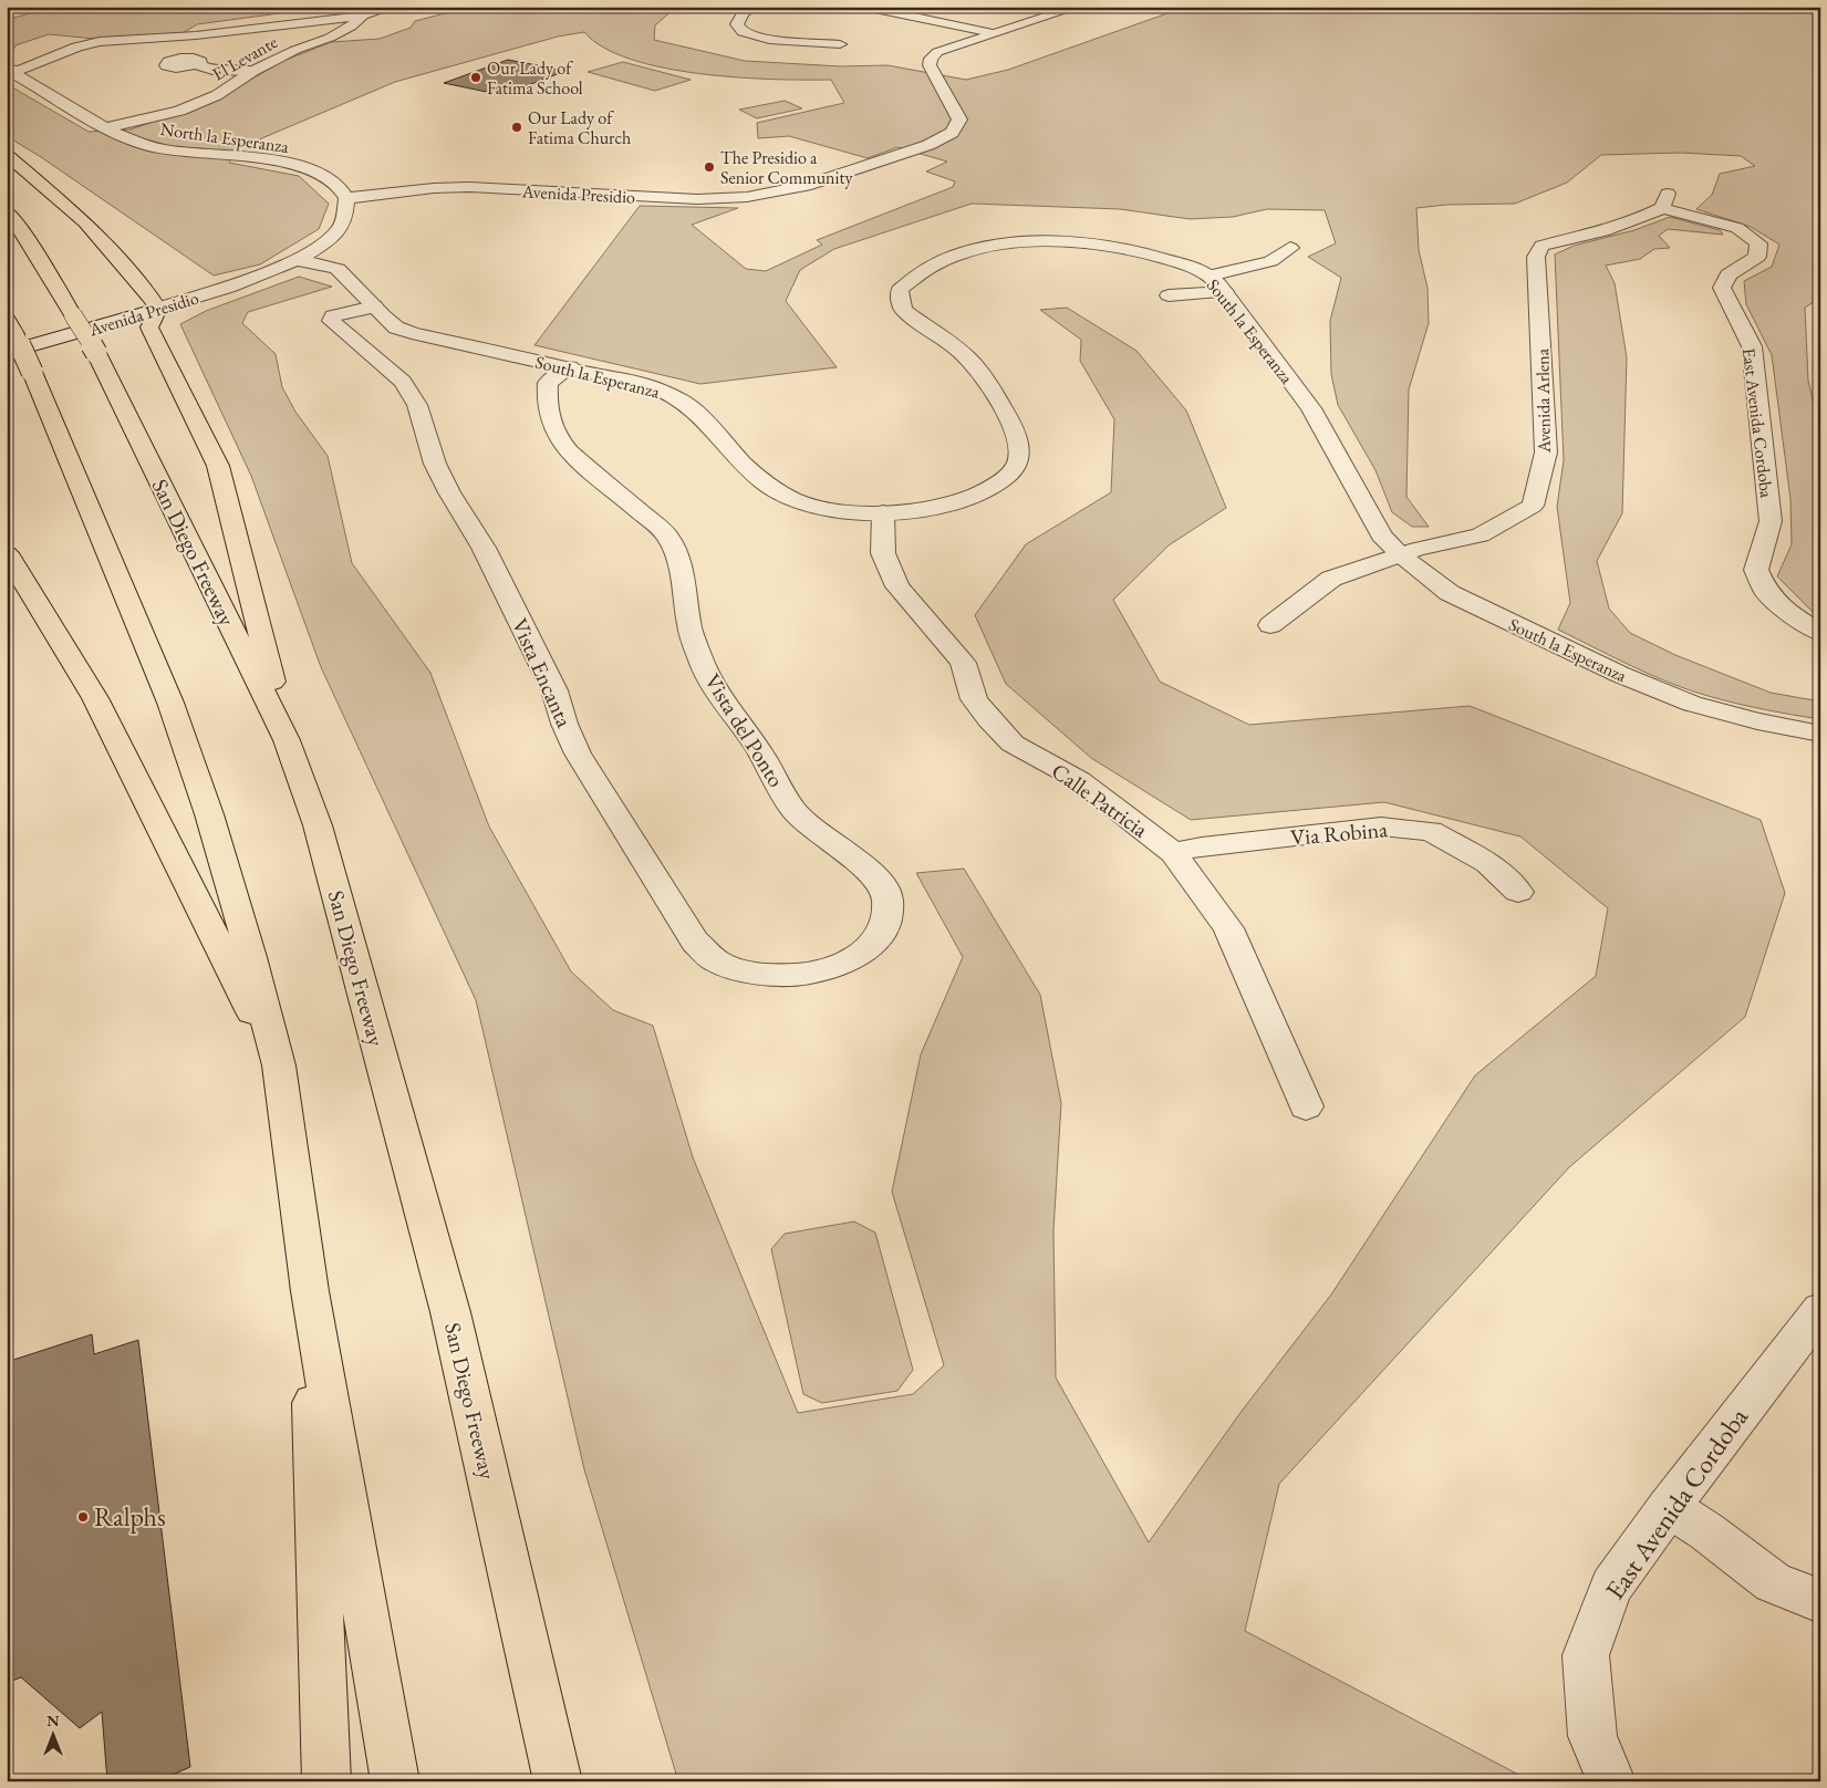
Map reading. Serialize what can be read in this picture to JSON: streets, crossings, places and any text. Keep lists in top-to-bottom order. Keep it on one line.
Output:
{"streets":{"highway":["San Diego Freeway"],"street":["El Levante","North la Esperanza","Avenida Presidio","South la Esperanza","Avenida Arlena","East Avenida Cordoba","Vista Encanta","Vista del Ponto","Calle Patricia","Via Robina"]},"crossings":[["El Levante","North la Esperanza"],["North la Esperanza","Avenida Presidio"],["Avenida Presidio","South la Esperanza"],["South la Esperanza","Avenida Arlena"],["South la Esperanza","Vista Encanta"],["South la Esperanza","Vista del Ponto"],["South la Esperanza","Calle Patricia"],["Avenida Arlena","East Avenida Cordoba"],["Vista Encanta","Vista del Ponto"],["Calle Patricia","Via Robina"]],"places":["Our Lady of Fatima School","Our Lady of Fatima Church","The Presidio a Senior Community","Ralphs"],"north":"top"}
